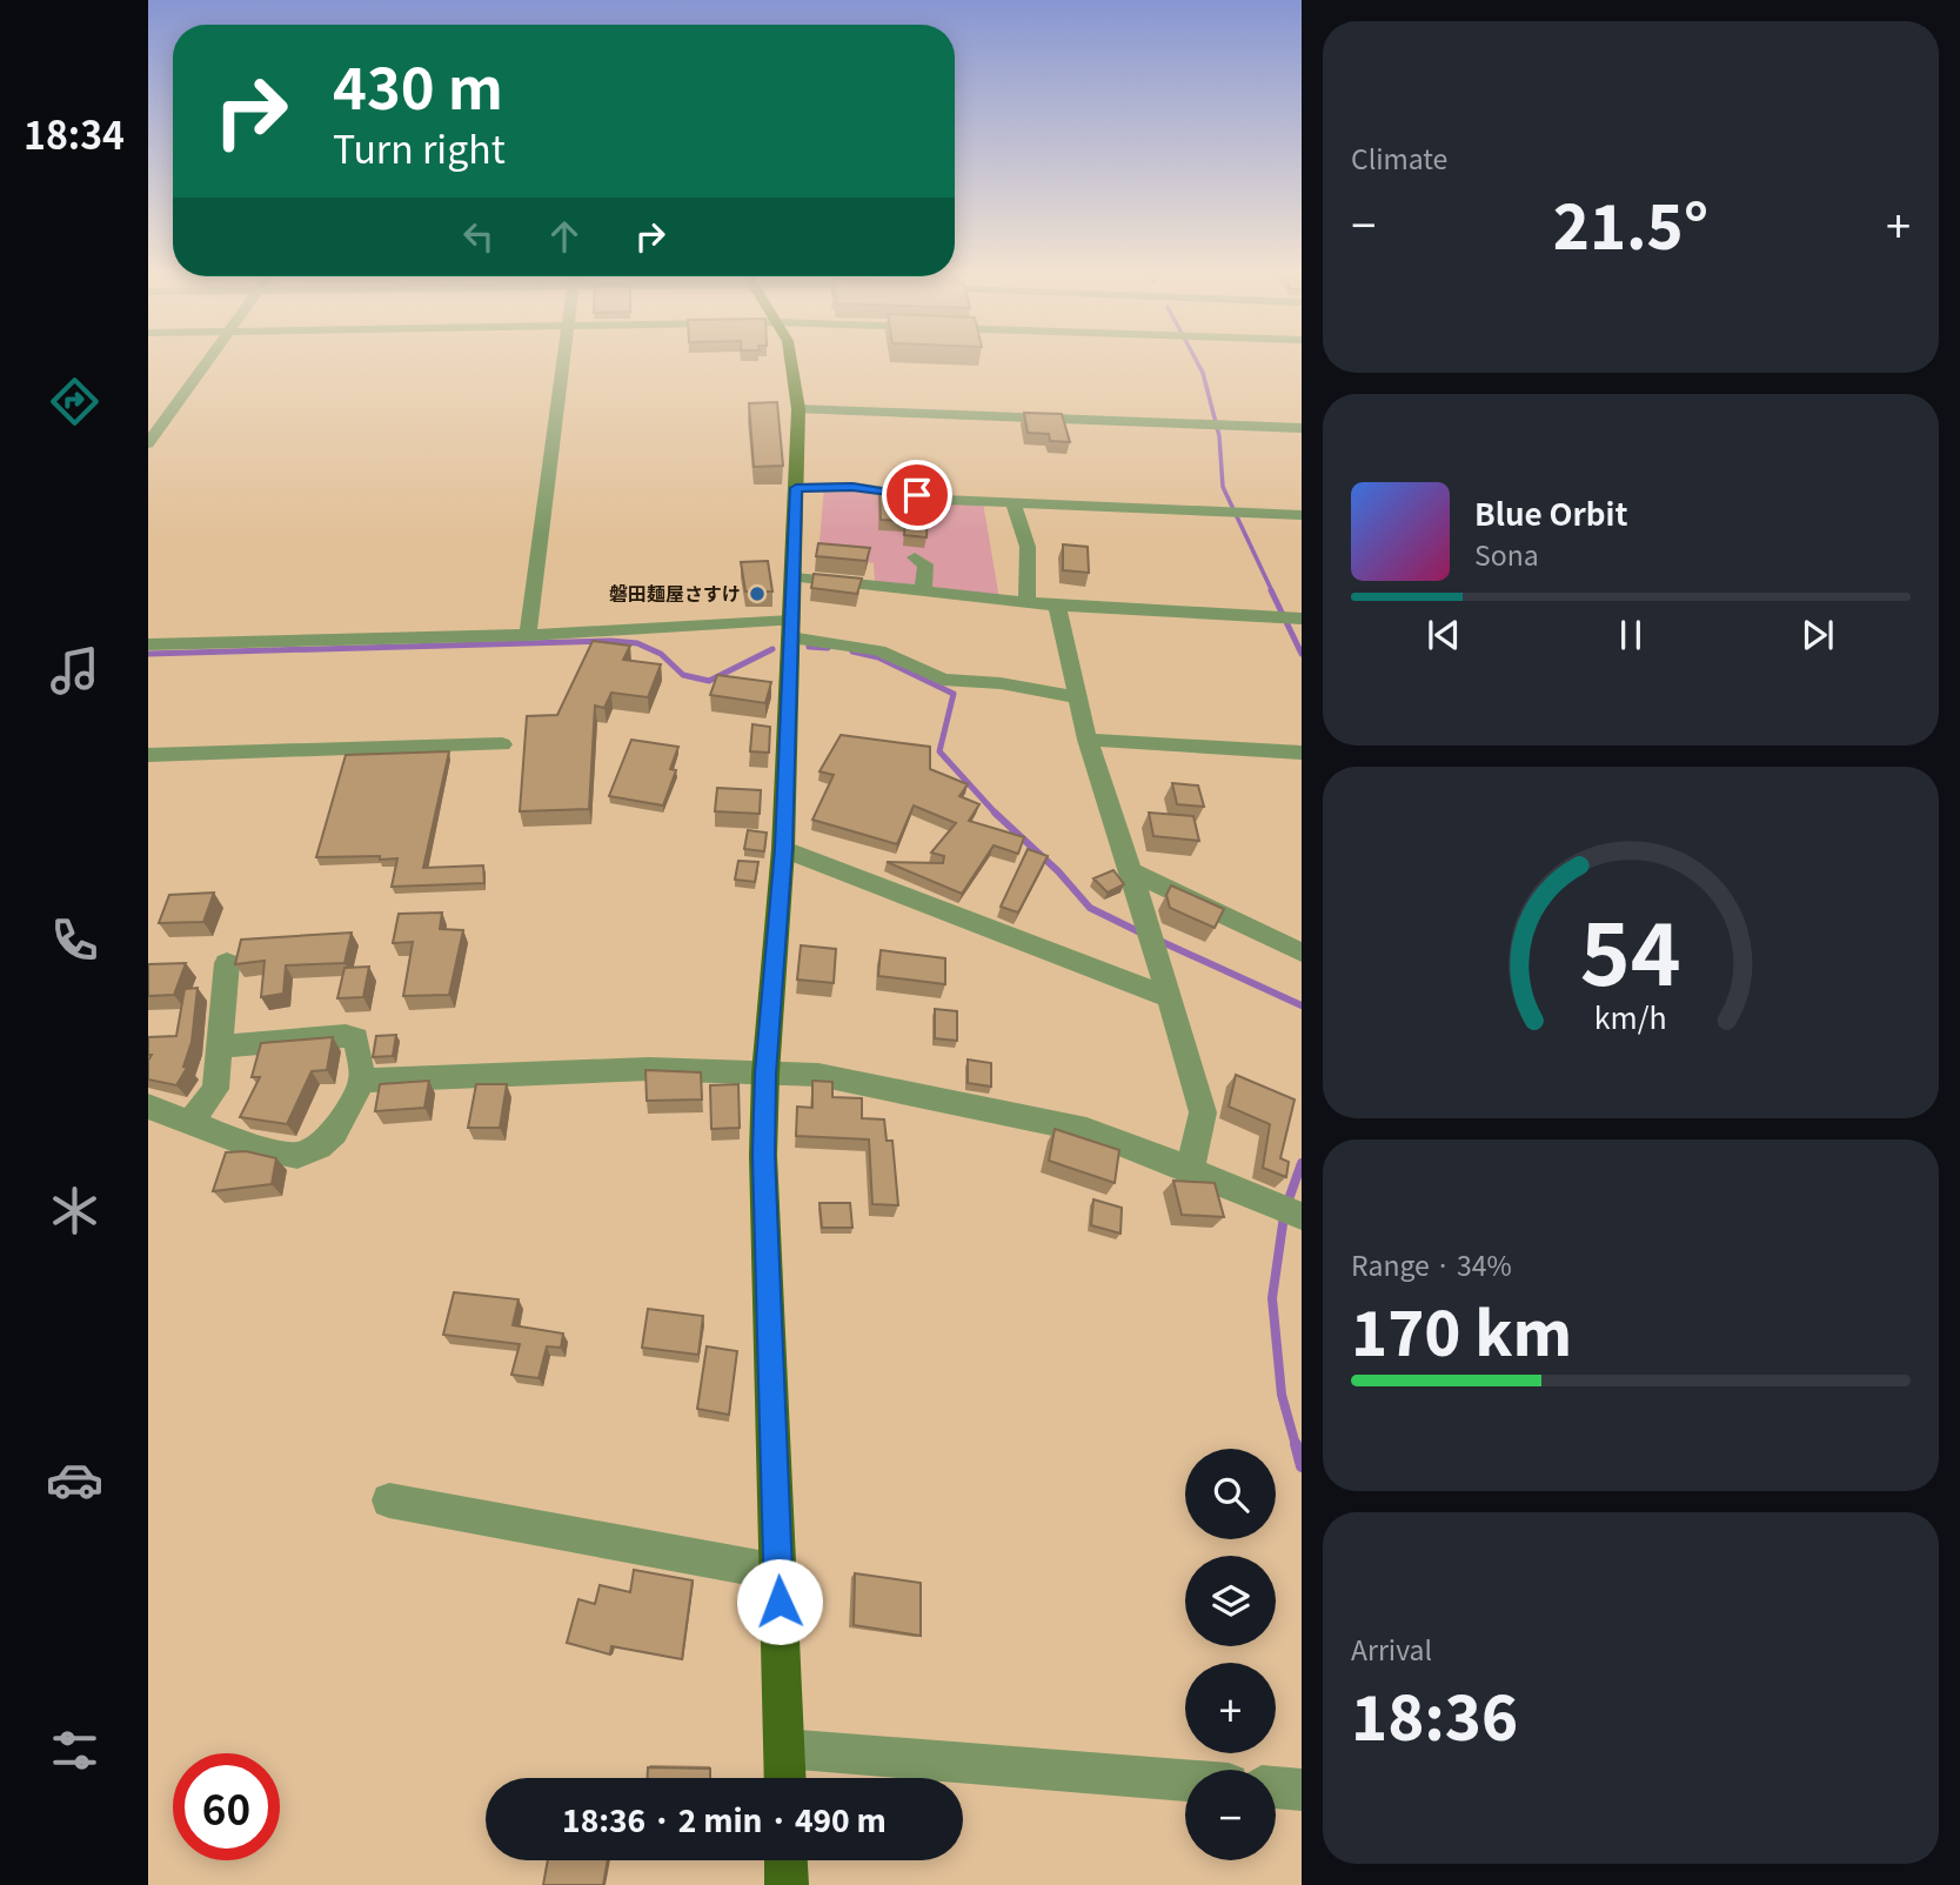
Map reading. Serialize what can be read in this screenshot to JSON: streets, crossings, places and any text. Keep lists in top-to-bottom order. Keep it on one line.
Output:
{"places":["磐田麺屋さすけ"],"page":{"tabs":"18:34","tile":["Climate",["Range · 34%","170 km"],["Arrival","18:36"]],"turn":["430 m","Turn right"],"heat":["−","21.5°","+"],"song":["Blue Orbit","Sona"],"map_buttons":["+","−"],"limit":"60","trip":"18:36 · 2 min · 490 m","gauge":["54","km/h"]}}
